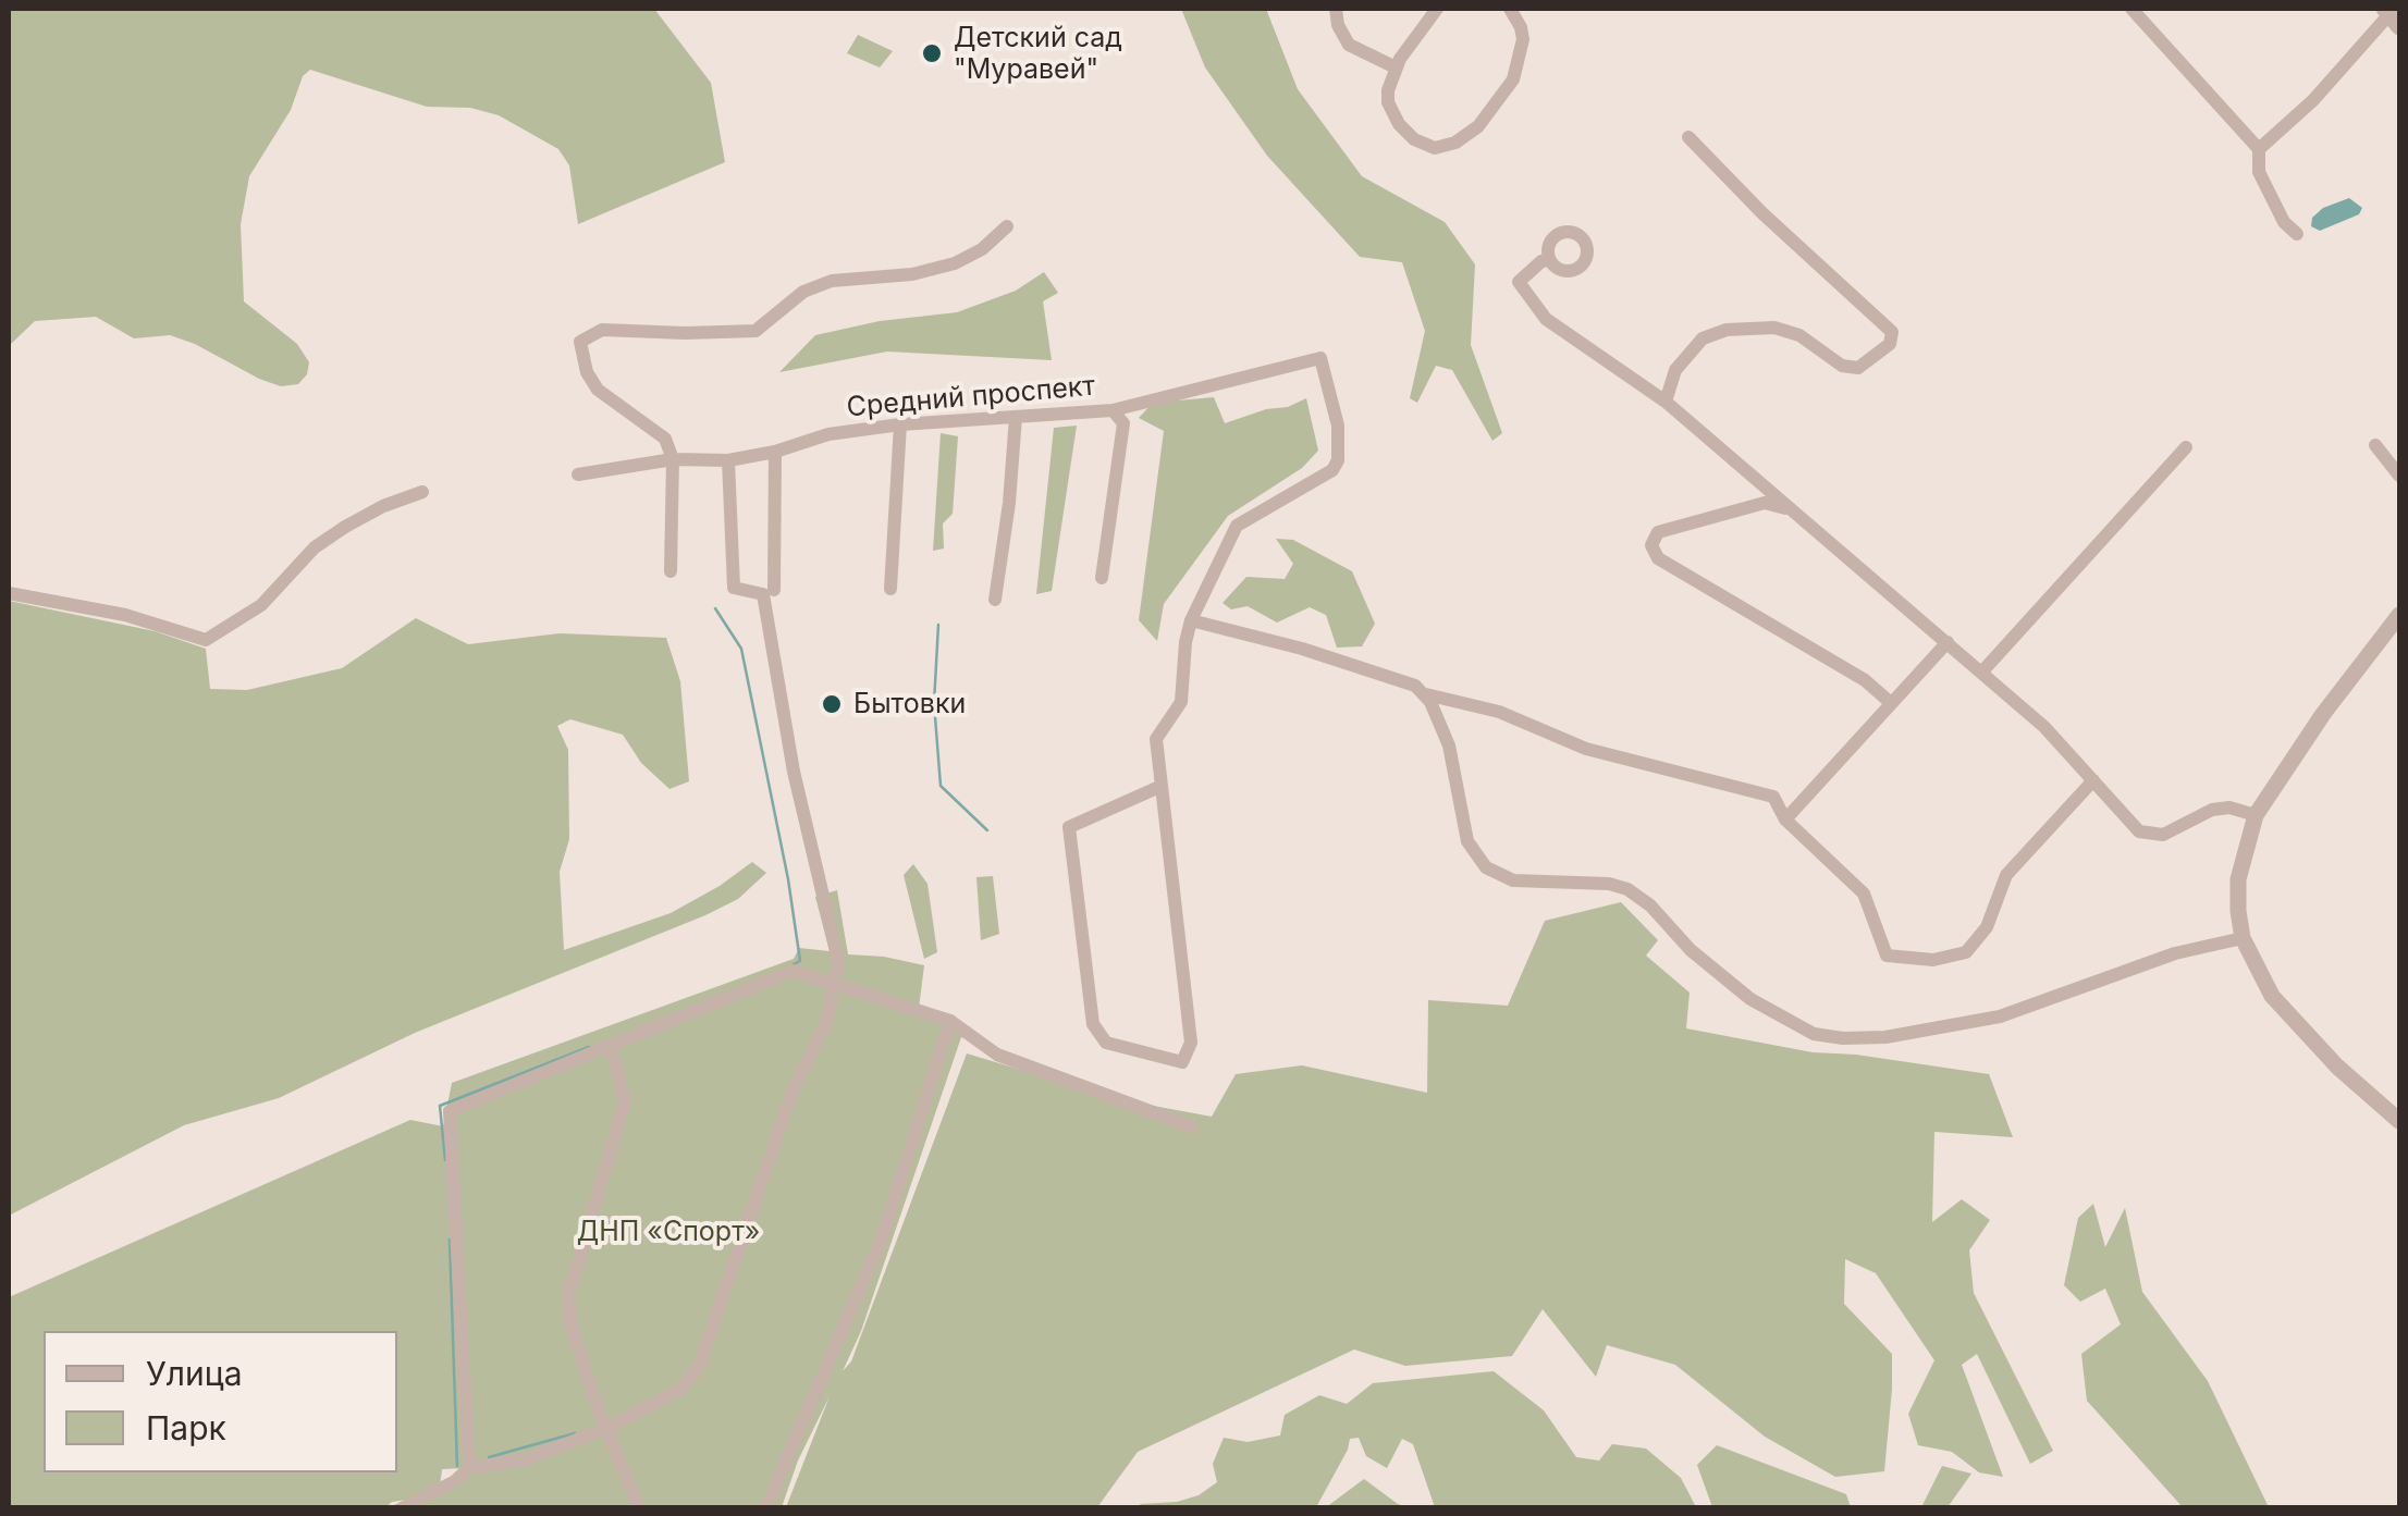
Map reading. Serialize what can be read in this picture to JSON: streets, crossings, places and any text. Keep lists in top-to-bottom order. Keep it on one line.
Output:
{"streets":{"street":["Средний проспект"]},"parks":["ДНП «Спорт»"],"places":["Детский сад \"Муравей\"","Бытовки"],"legend":["Улица","Парк"]}
